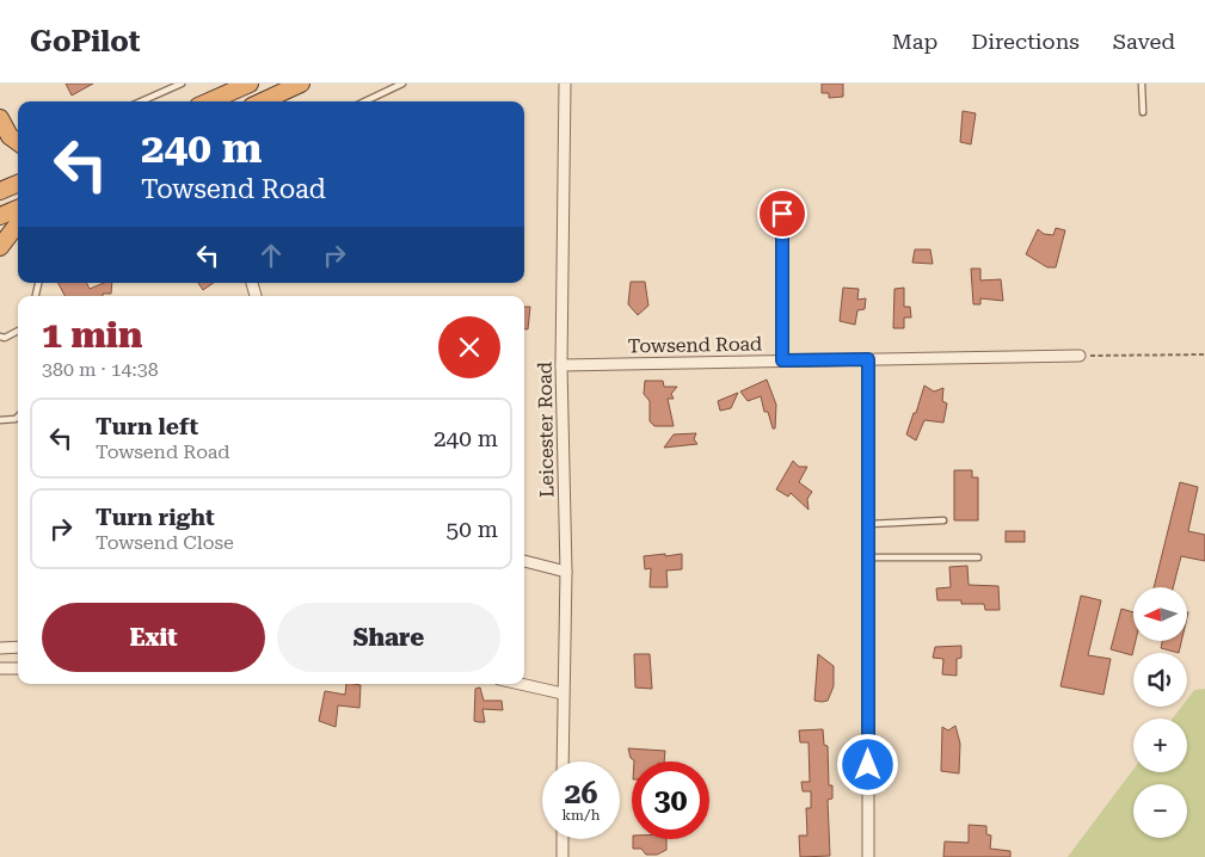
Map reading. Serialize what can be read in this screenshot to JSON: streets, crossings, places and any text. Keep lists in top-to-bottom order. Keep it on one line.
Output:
{"streets":{"street":["Towsend Road","Leicester Road"]},"crossings":[["Towsend Road","Leicester Road"]],"north":"left","page":{"header":"GoPilot","nav":["Map","Directions","Saved"],"turn":["240 m","Towsend Road"],"heading":["1 min","380 m · 14:38"],"list":[{"name":"Turn left","note":"Towsend Road","value":"240 m"},{"name":"Turn right","note":"Towsend Close","value":"50 m"}],"map_buttons":["+","−"],"buttons":["Exit","Share"],"speed":"26 km/h","limit":"30"}}
